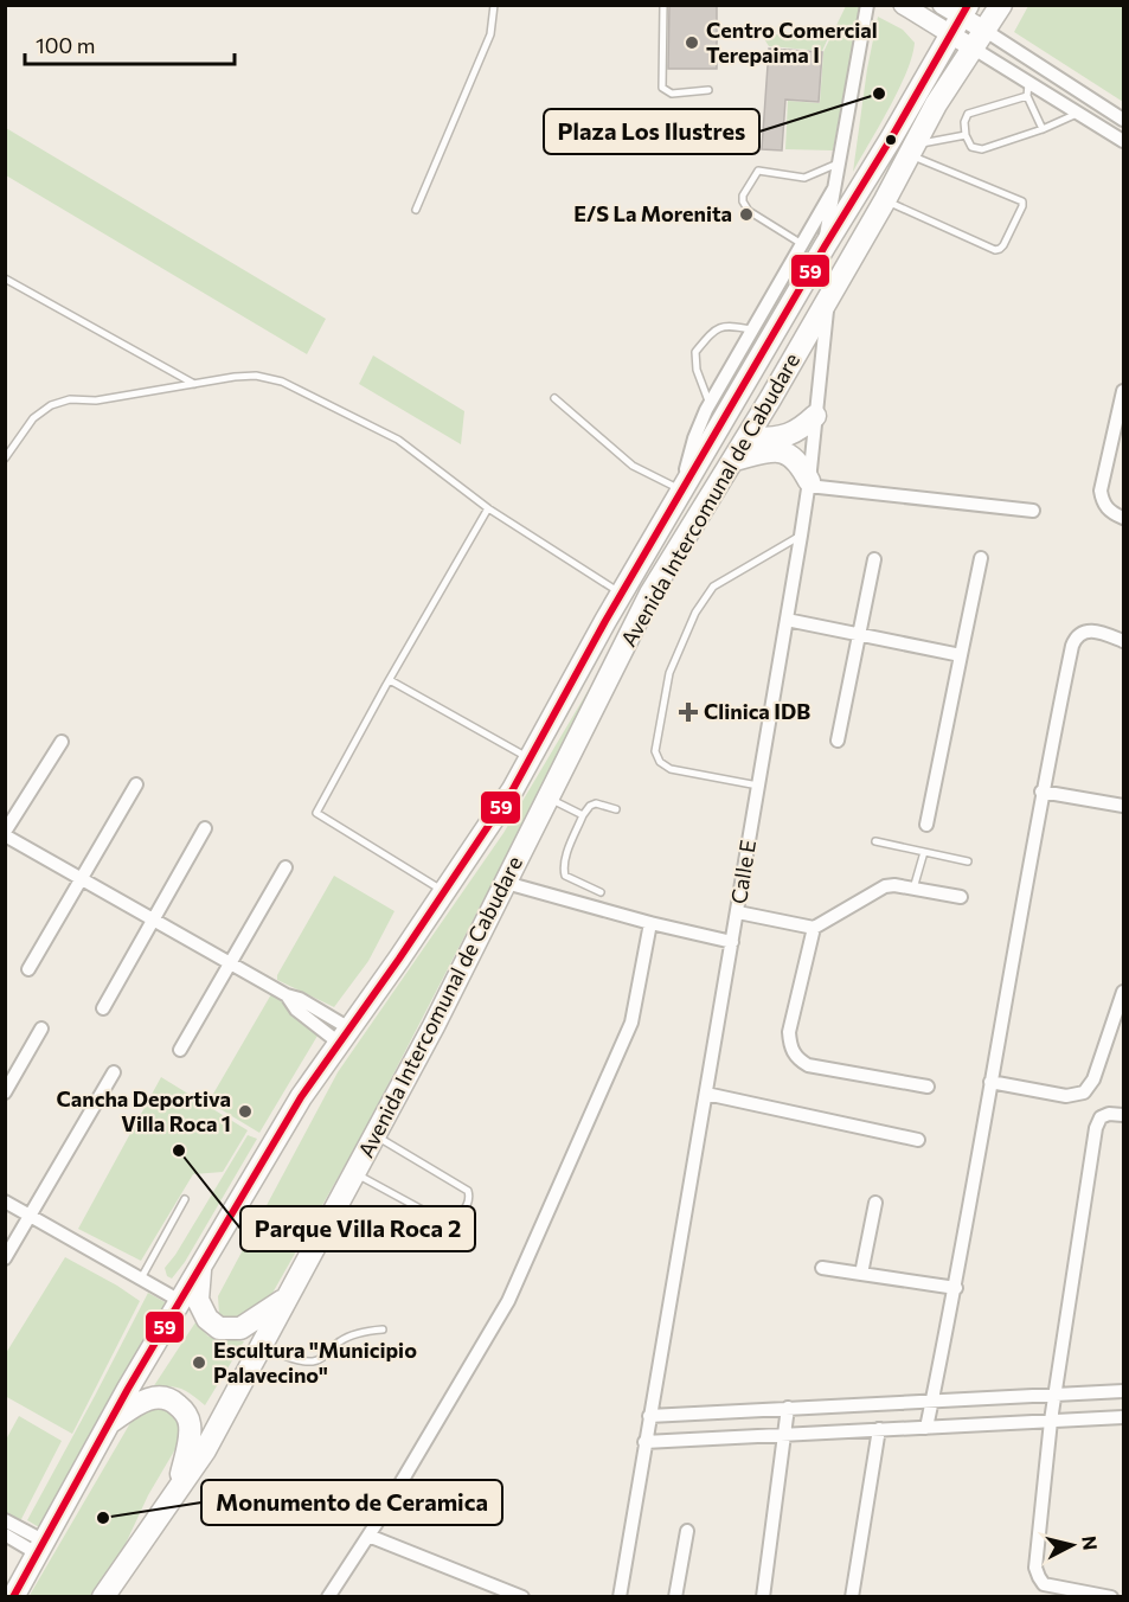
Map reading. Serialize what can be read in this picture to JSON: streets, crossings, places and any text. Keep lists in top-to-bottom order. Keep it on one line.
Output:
{"streets":{"highway":["Avenida Intercomunal de Cabudare"],"street":["Calle E"]},"crossings":[["Avenida Intercomunal de Cabudare","Calle E"]],"places":{"other":["Centro Comercial Terepaima I","Plaza Los Ilustres","E/S La Morenita","Cancha Deportiva Villa Roca 1","Parque Villa Roca 2","Escultura \"Municipio Palavecino\"","Monumento de Ceramica"],"health":["Clinica IDB"]},"lines":["transit line 59"],"scale_bar":"100 m","north":"right"}
